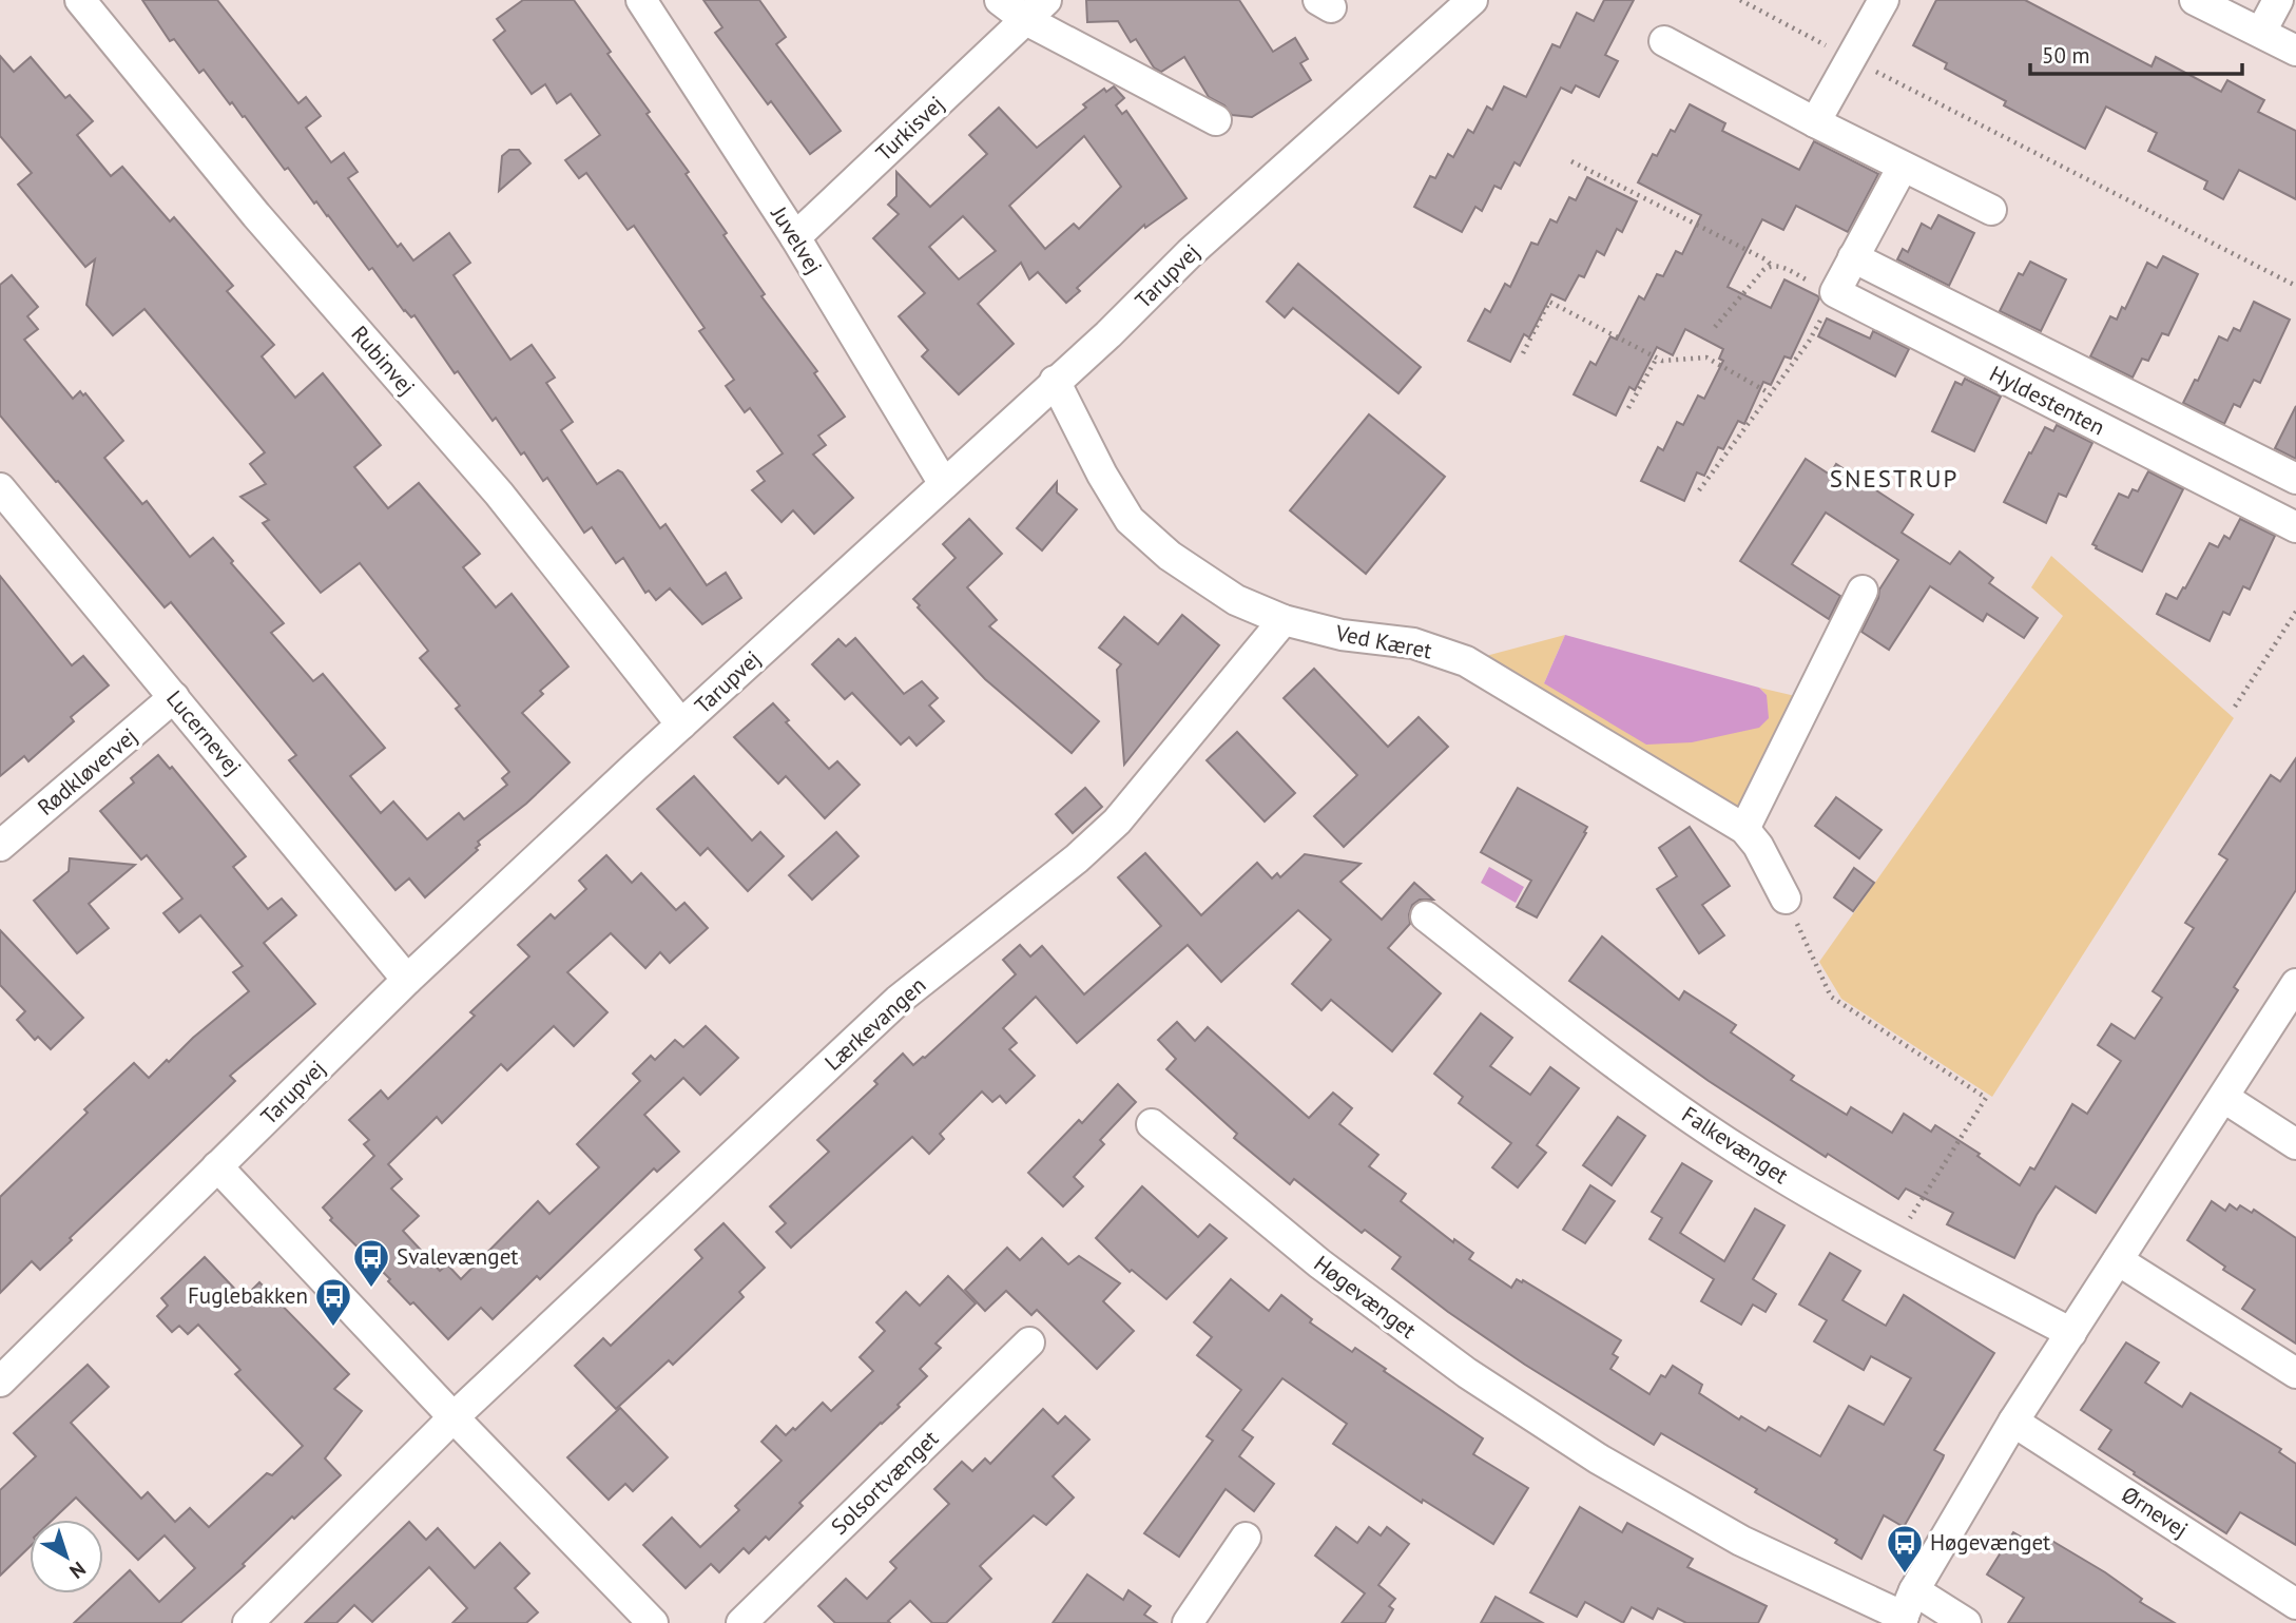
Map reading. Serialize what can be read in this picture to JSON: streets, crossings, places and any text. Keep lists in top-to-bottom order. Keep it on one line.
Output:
{"streets":{"street":["Turkisvej","Juvelvej","Tarupvej","Rubinvej","Hyldestenten","Ved Kæret","Lucernevej","Rødkløvervej","Lærkevangen","Falkevænget","Høgevænget","Solsortvænget","Ørnevej"]},"crossings":[["Turkisvej","Juvelvej"],["Juvelvej","Tarupvej"],["Tarupvej","Rubinvej"],["Tarupvej","Ved Kæret"],["Tarupvej","Lucernevej"],["Ved Kæret","Lærkevangen"],["Lucernevej","Rødkløvervej"]],"districts":["SNESTRUP"],"places":{"bus stop":["Svalevænget","Fuglebakken","Høgevænget"]},"scale_bar":"50 m","north":"bottom right"}
